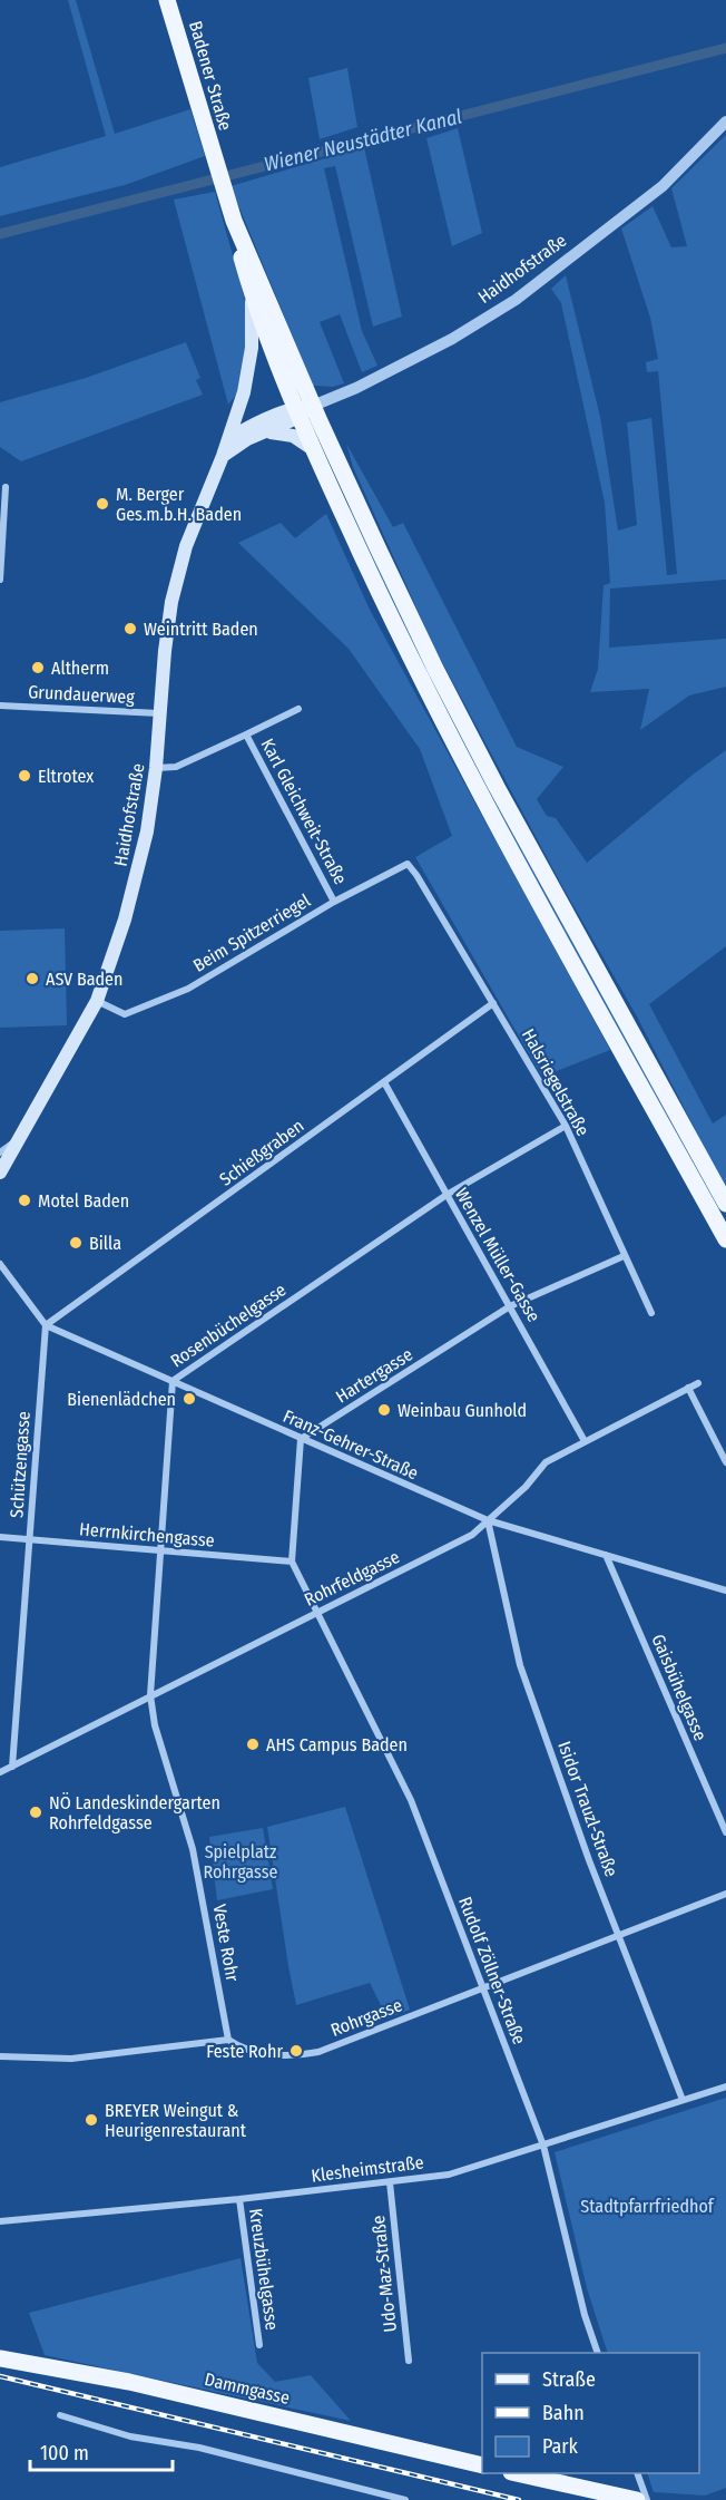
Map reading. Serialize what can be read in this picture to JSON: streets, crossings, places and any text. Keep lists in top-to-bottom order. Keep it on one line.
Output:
{"streets":{"main road":["Badener Straße","Haidhofstraße","Dammgasse"],"street":["Grundauerweg","Karl Gleichweit-Straße","Beim Spitzerriegel","Halsriegelstraße","Schießgraben","Wenzel Müller-Gasse","Rosenbüchelgasse","Hartergasse","Franz-Gehrer-Straße","Schützengasse","Herrnkirchengasse","Rohrfeldgasse","Gaisbühelgasse","Isidor Trauzl-Straße","Veste Rohr","Rudolf Zöllner-Straße","Rohrgasse","Klesheimstraße","Kreuzbühelgasse","Udo-Maz-Straße"]},"crossings":[["Haidhofstraße","Grundauerweg"],["Haidhofstraße","Karl Gleichweit-Straße"],["Haidhofstraße","Beim Spitzerriegel"],["Karl Gleichweit-Straße","Beim Spitzerriegel"],["Beim Spitzerriegel","Halsriegelstraße"],["Halsriegelstraße","Schießgraben"],["Halsriegelstraße","Rosenbüchelgasse"],["Halsriegelstraße","Hartergasse"],["Schießgraben","Wenzel Müller-Gasse"],["Schießgraben","Franz-Gehrer-Straße"],["Schießgraben","Schützengasse"],["Wenzel Müller-Gasse","Rosenbüchelgasse"],["Wenzel Müller-Gasse","Hartergasse"],["Wenzel Müller-Gasse","Rohrfeldgasse"],["Rosenbüchelgasse","Franz-Gehrer-Straße"],["Rosenbüchelgasse","Herrnkirchengasse"],["Rosenbüchelgasse","Rohrfeldgasse"],["Rosenbüchelgasse","Veste Rohr"],["Hartergasse","Franz-Gehrer-Straße"],["Franz-Gehrer-Straße","Schützengasse"],["Franz-Gehrer-Straße","Rohrfeldgasse"],["Franz-Gehrer-Straße","Gaisbühelgasse"],["Franz-Gehrer-Straße","Isidor Trauzl-Straße"],["Schützengasse","Herrnkirchengasse"],["Schützengasse","Rohrfeldgasse"],["Rohrfeldgasse","Isidor Trauzl-Straße"],["Rohrfeldgasse","Veste Rohr"],["Rohrfeldgasse","Rudolf Zöllner-Straße"],["Isidor Trauzl-Straße","Rohrgasse"],["Isidor Trauzl-Straße","Klesheimstraße"],["Veste Rohr","Rohrgasse"],["Rudolf Zöllner-Straße","Rohrgasse"],["Rudolf Zöllner-Straße","Klesheimstraße"],["Klesheimstraße","Kreuzbühelgasse"],["Klesheimstraße","Udo-Maz-Straße"]],"water":["Wiener Neustädter Kanal"],"parks":["Spielplatz Rohrgasse","Stadtpfarrfriedhof"],"places":["M. Berger Ges.m.b.H. Baden","Weintritt Baden","Altherm","Eltrotex","ASV Baden","Motel Baden","Billa","Bienenlädchen","Weinbau Gunhold","AHS Campus Baden","NÖ Landeskindergarten Rohrfeldgasse","Feste Rohr","BREYER Weingut & Heurigenrestaurant"],"legend":["Straße","Bahn","Park"],"scale_bar":"100 m"}
